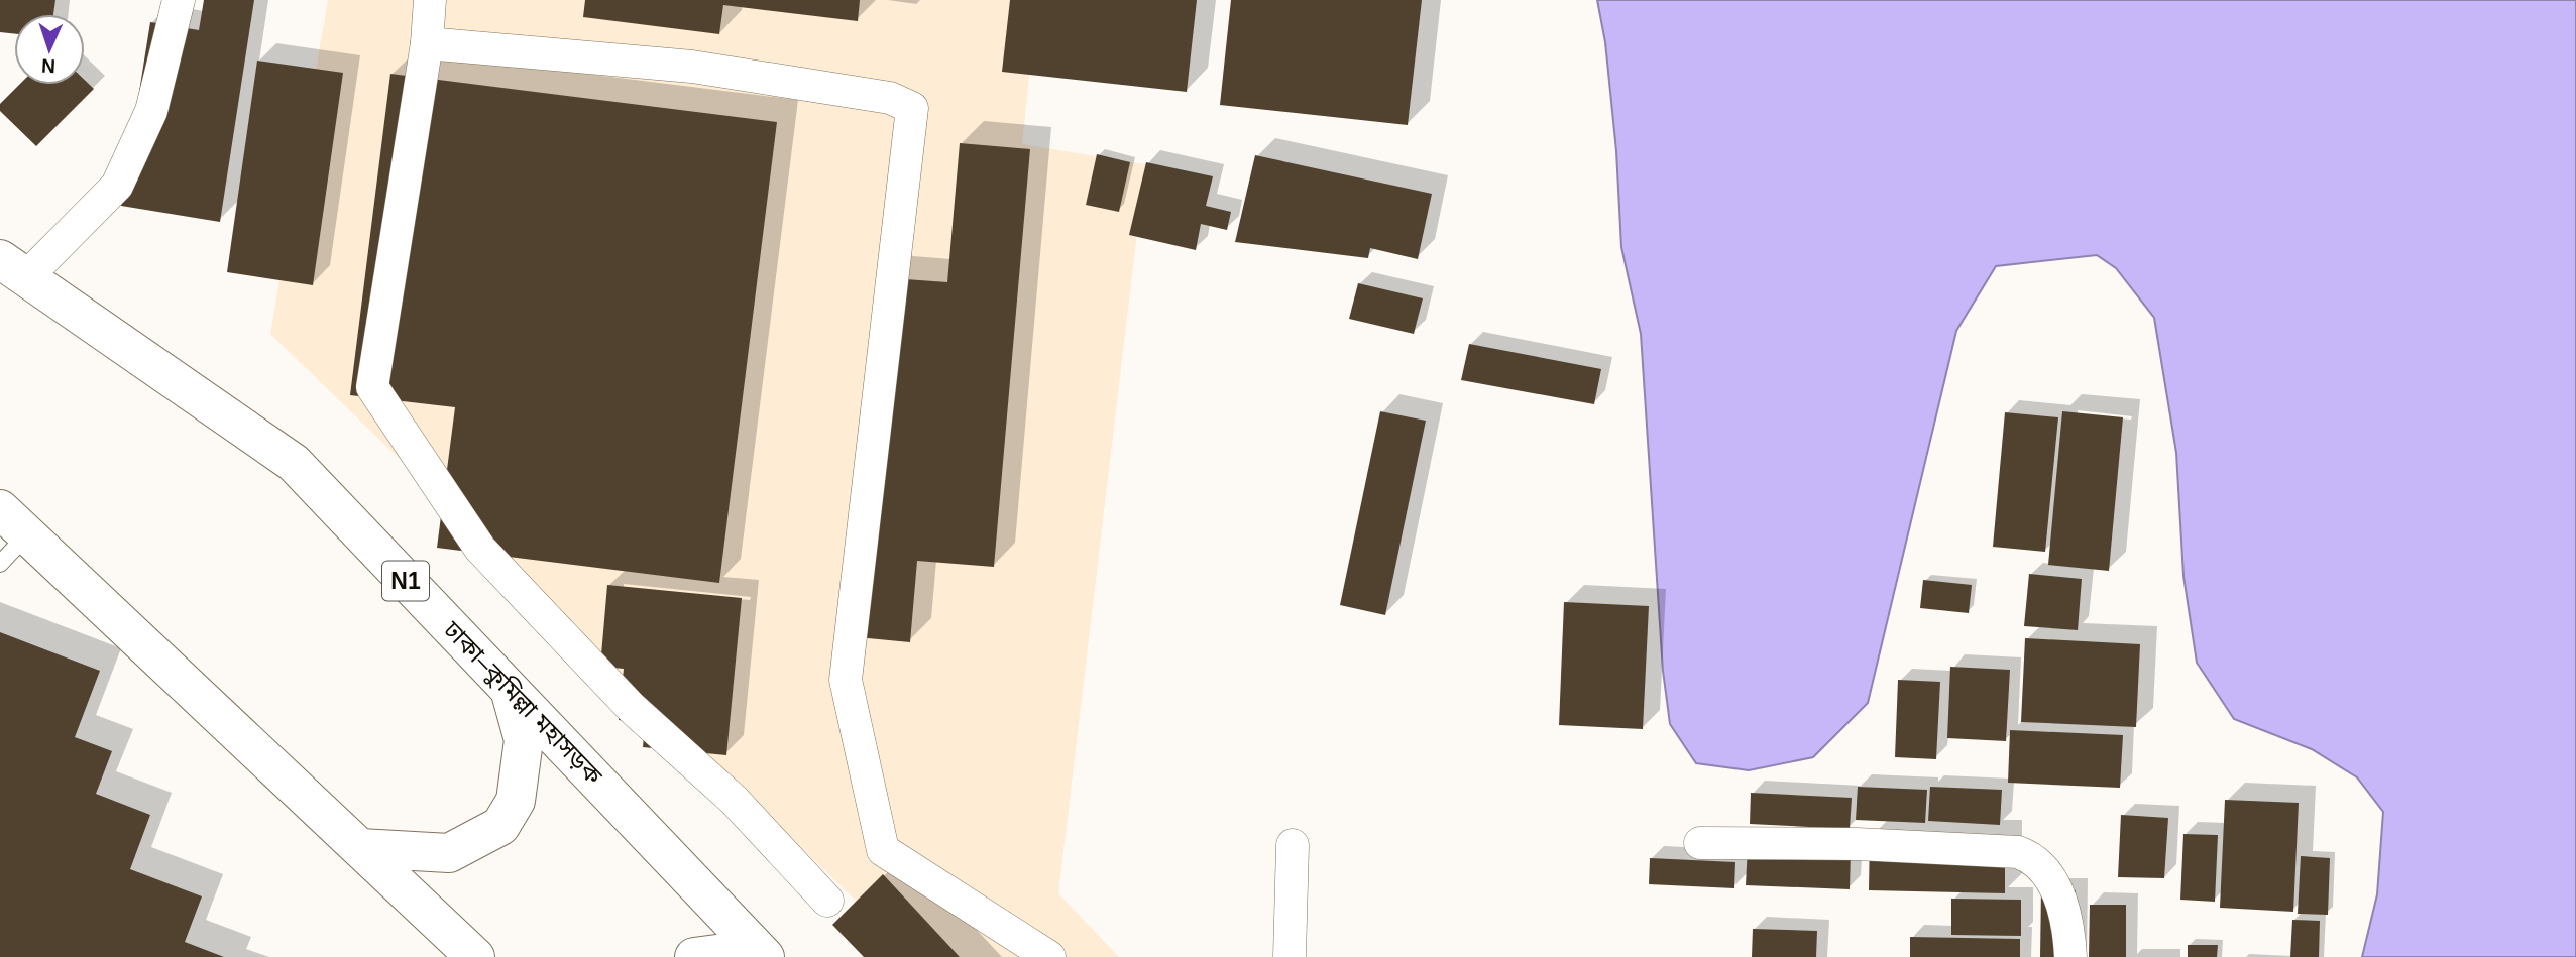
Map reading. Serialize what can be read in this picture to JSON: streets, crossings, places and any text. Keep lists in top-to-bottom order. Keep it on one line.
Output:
{"streets":{"highway":["N1","ঢাকা–কুমিল্লা মহাসড়ক"]},"north":"bottom"}
